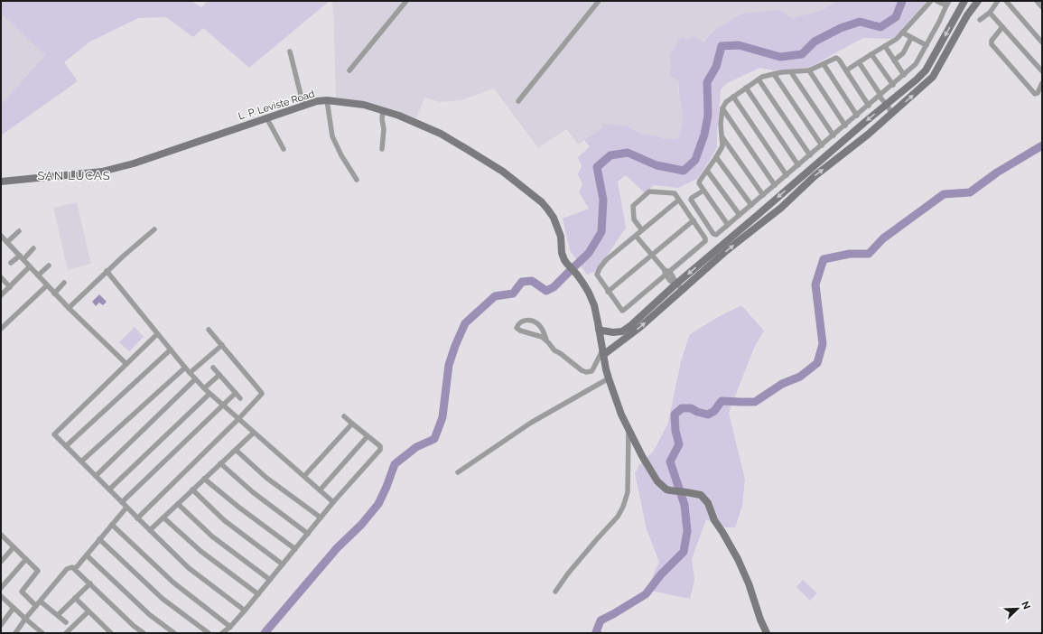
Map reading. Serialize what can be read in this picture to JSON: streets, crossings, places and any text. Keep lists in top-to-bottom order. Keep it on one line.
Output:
{"streets":{"main road":["L. P. Leviste Road"]},"districts":["SAN LUCAS"],"north":"top right"}
